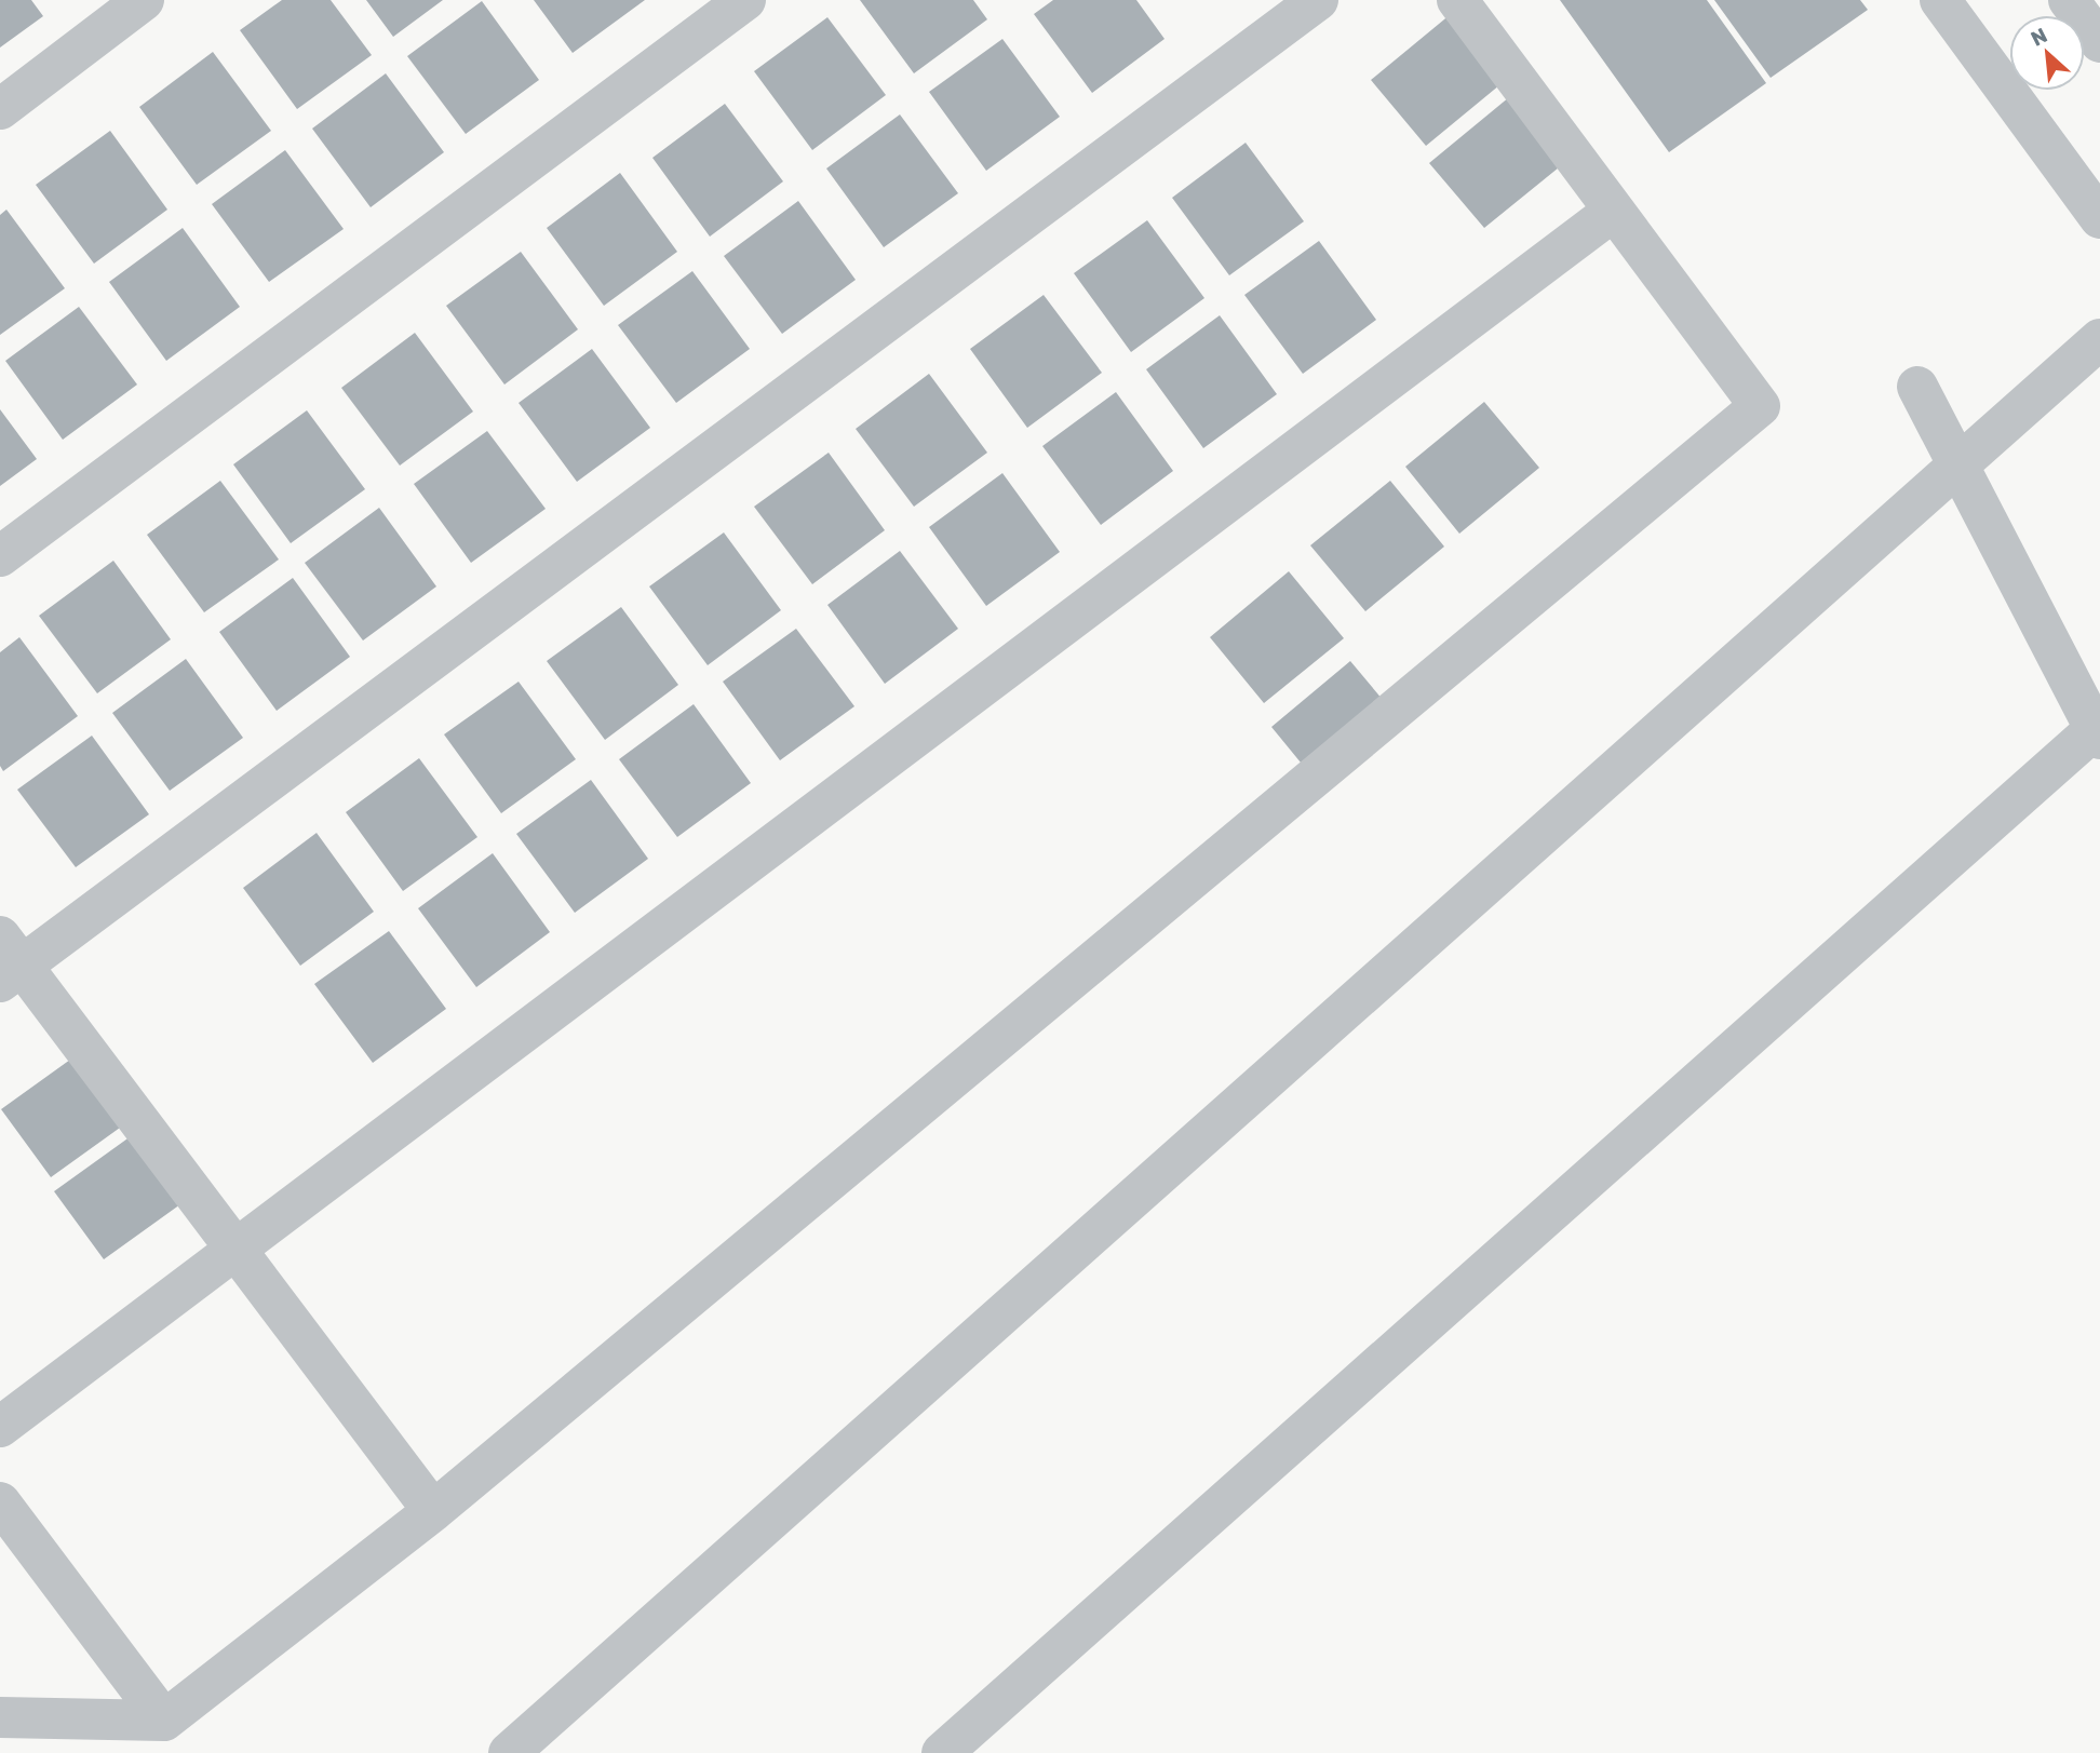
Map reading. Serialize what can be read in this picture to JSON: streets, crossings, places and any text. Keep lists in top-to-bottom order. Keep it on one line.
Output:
{"north":"top left"}
